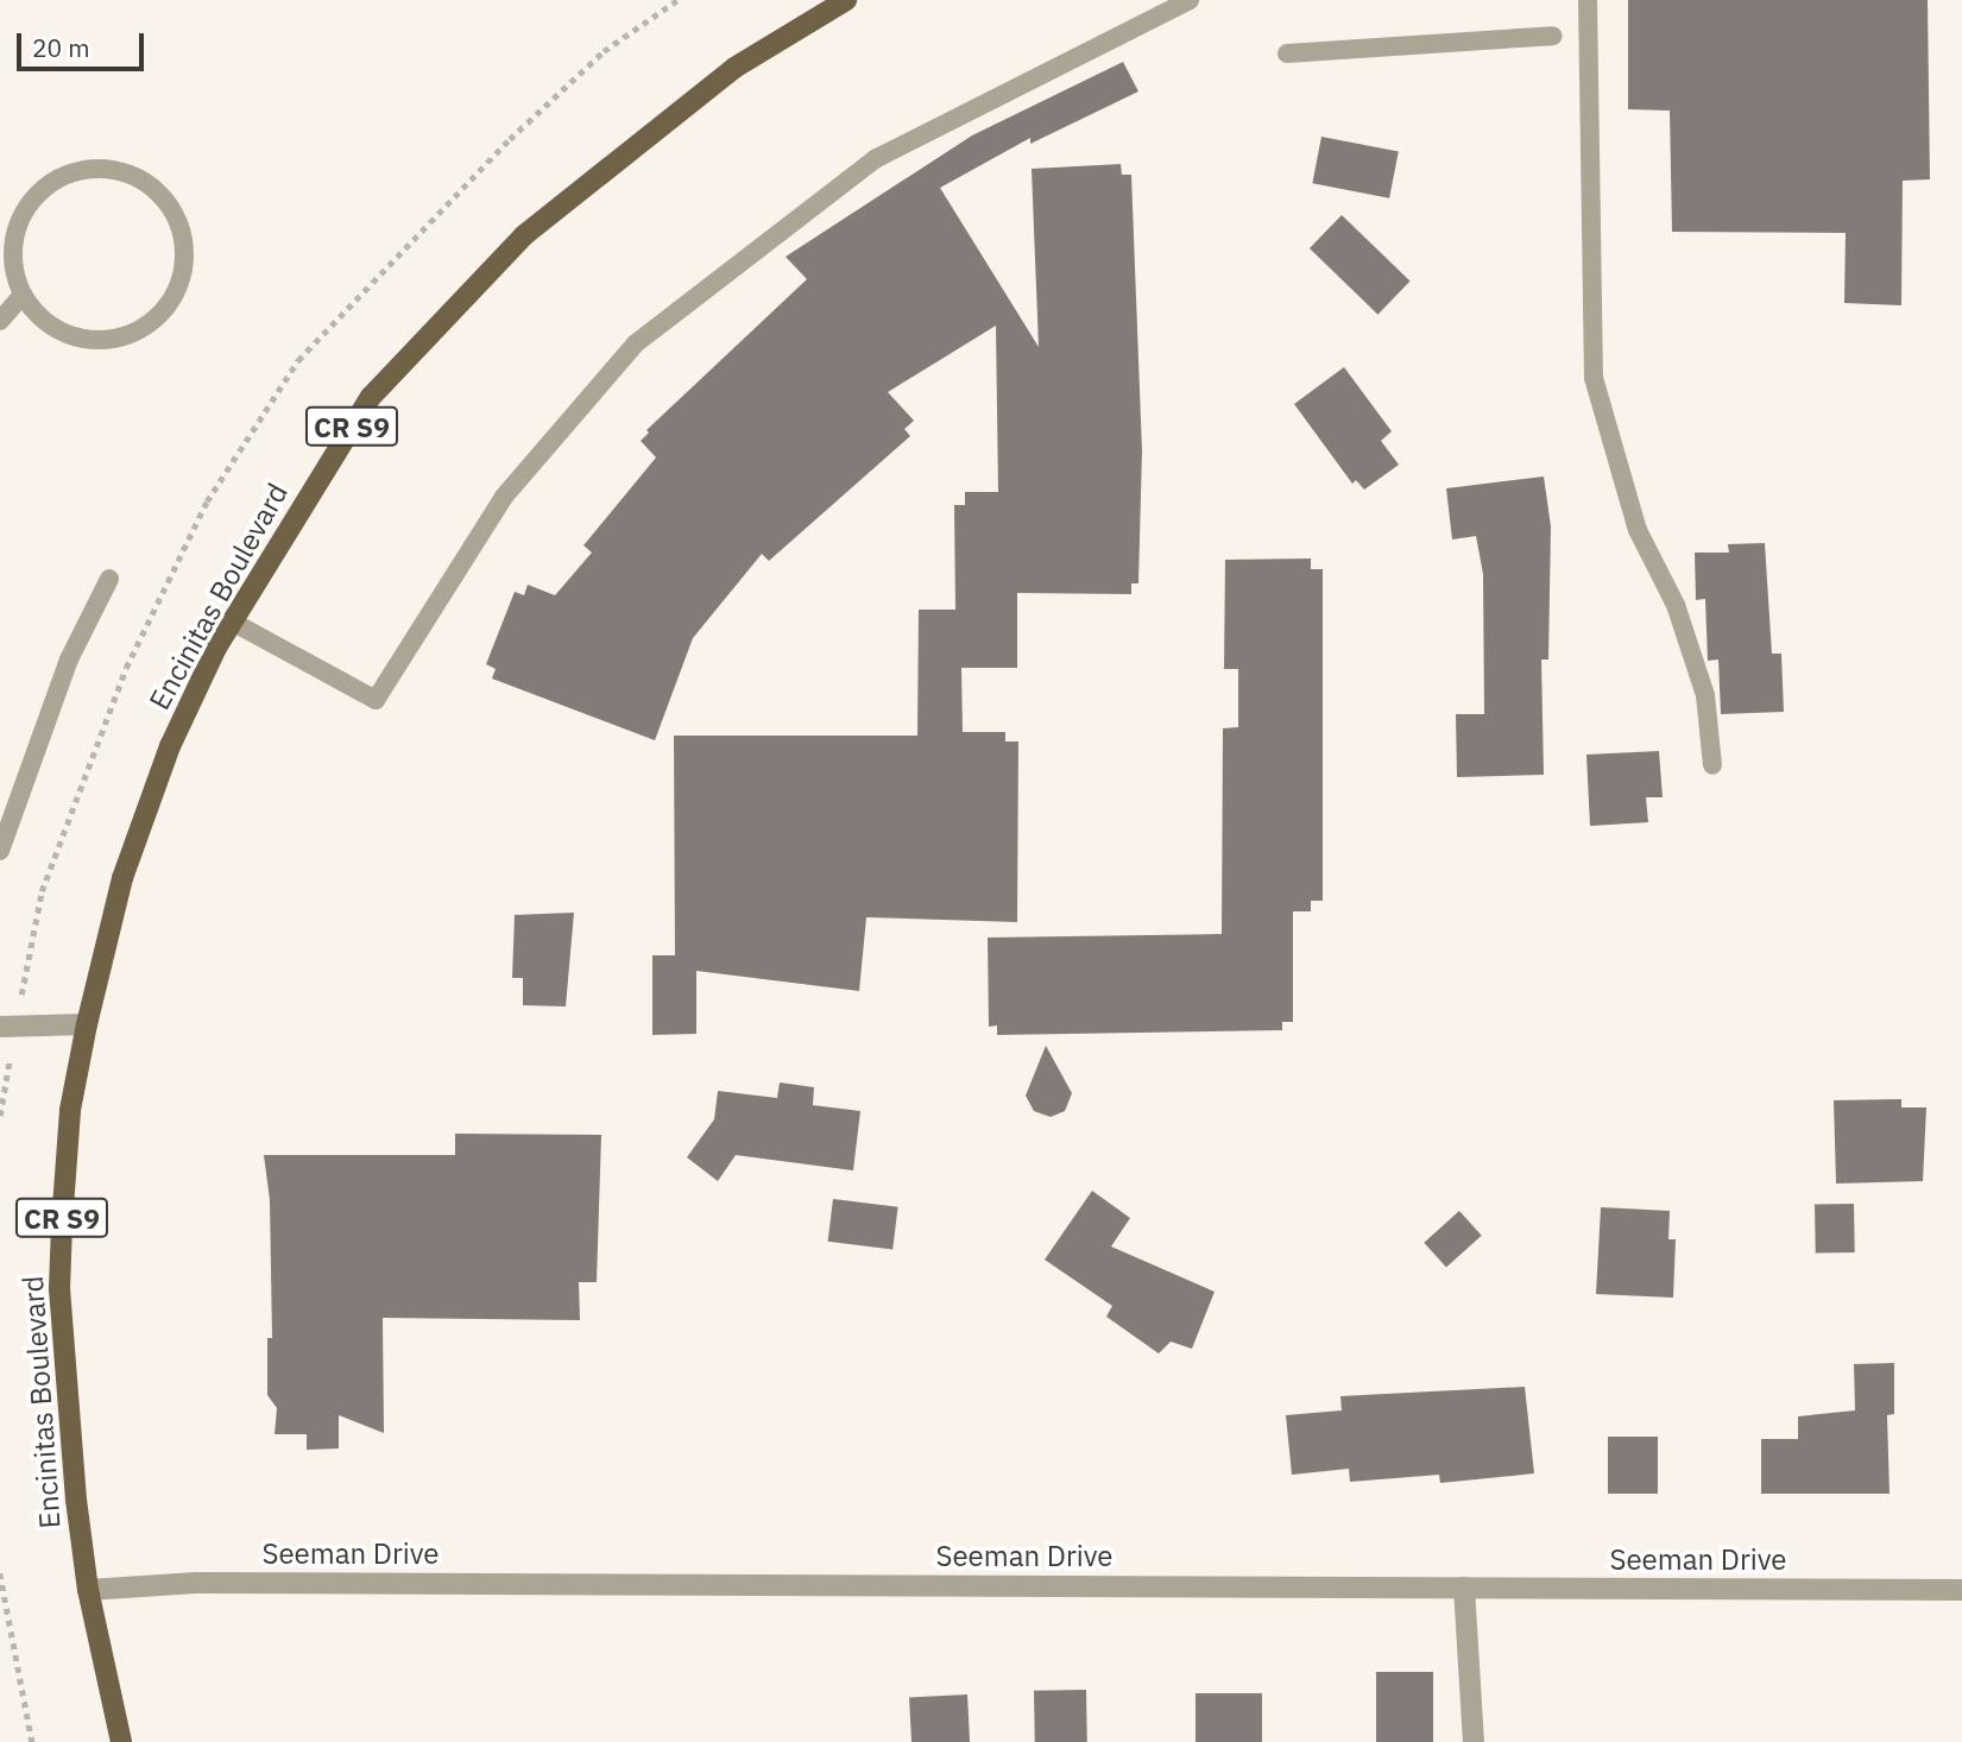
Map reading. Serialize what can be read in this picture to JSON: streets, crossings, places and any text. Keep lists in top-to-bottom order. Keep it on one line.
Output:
{"streets":{"main road":["CR S9","Encinitas Boulevard"],"street":["Seeman Drive"]},"crossings":[["Encinitas Boulevard","Seeman Drive"]],"scale_bar":"20 m"}
